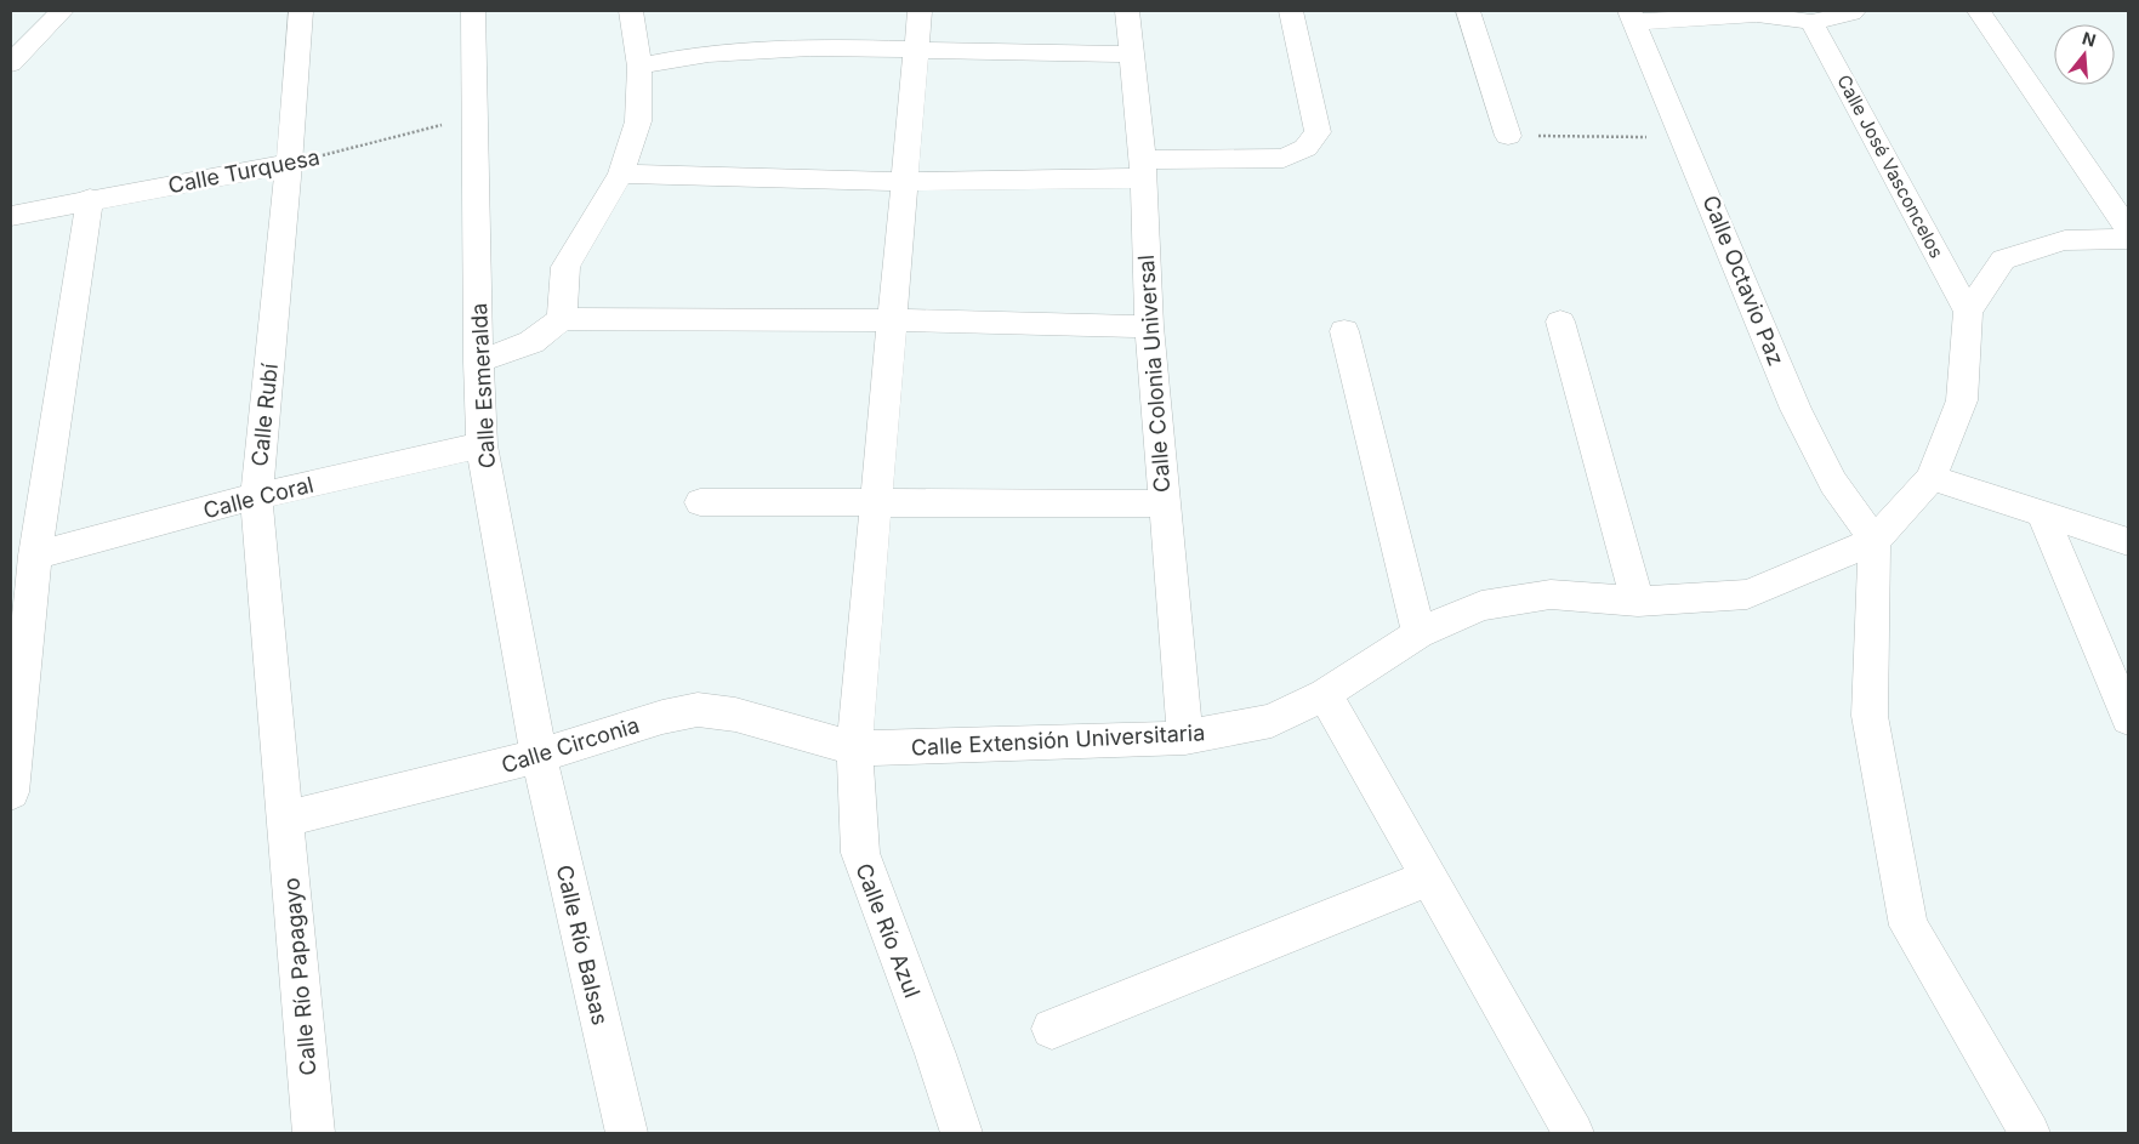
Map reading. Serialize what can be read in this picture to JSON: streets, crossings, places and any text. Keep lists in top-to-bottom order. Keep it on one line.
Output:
{"streets":{"street":["Calle José Vasconcelos","Calle Turquesa","Calle Octavio Paz","Calle Colonia Universal","Calle Esmeralda","Calle Rubí","Calle Coral","Calle Extensión Universitaria","Calle Circonia","Calle Río Azul","Calle Río Balsas","Calle Río Papagayo"]},"crossings":[["Calle Turquesa","Calle Esmeralda"],["Calle Turquesa","Calle Rubí"],["Calle Octavio Paz","Calle Extensión Universitaria"],["Calle Colonia Universal","Calle Extensión Universitaria"],["Calle Esmeralda","Calle Coral"],["Calle Esmeralda","Calle Circonia"],["Calle Esmeralda","Calle Río Balsas"],["Calle Rubí","Calle Coral"],["Calle Rubí","Calle Circonia"],["Calle Rubí","Calle Río Papagayo"],["Calle Extensión Universitaria","Calle Circonia"],["Calle Extensión Universitaria","Calle Río Azul"],["Calle Circonia","Calle Río Azul"],["Calle Circonia","Calle Río Balsas"],["Calle Circonia","Calle Río Papagayo"]],"north":"top"}
